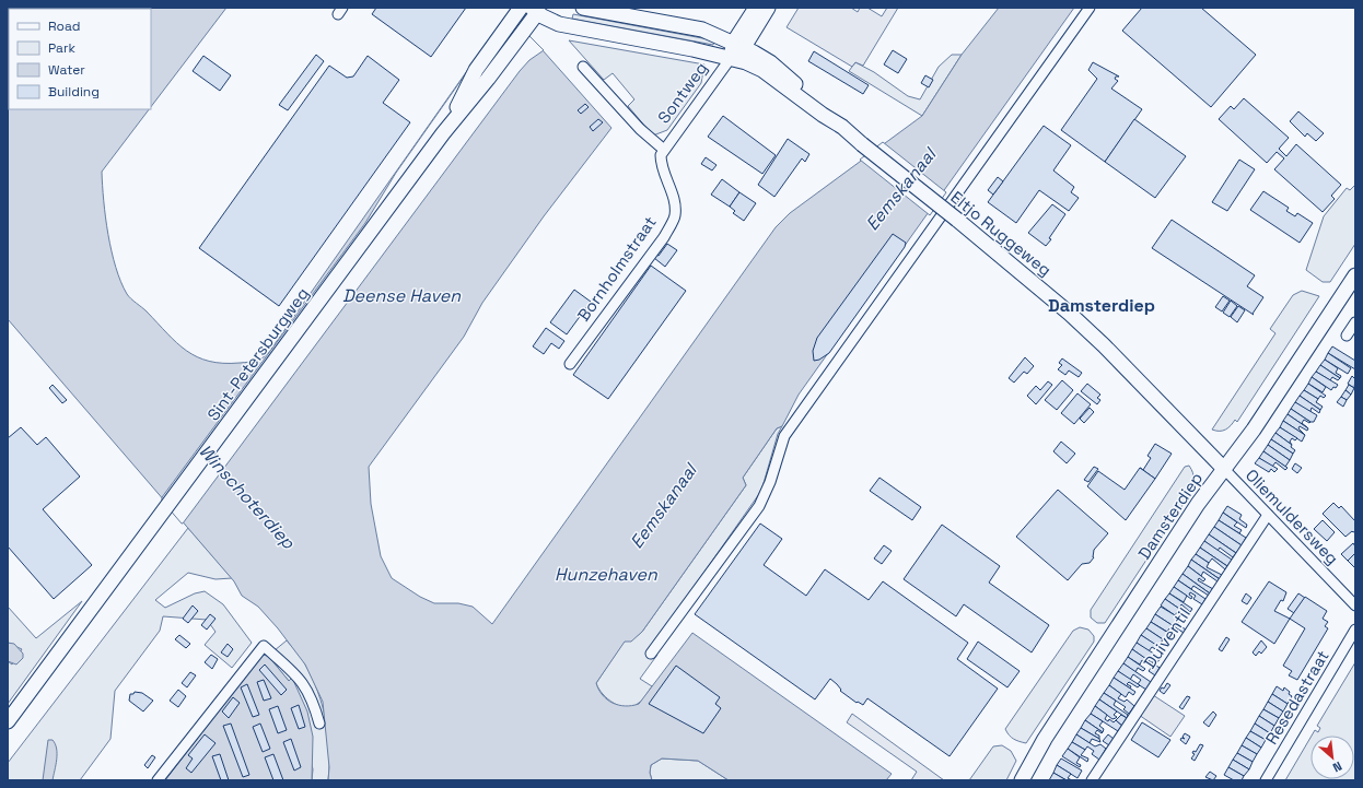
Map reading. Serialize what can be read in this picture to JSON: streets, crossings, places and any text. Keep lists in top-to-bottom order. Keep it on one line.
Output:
{"streets":{"street":["Sontweg","Eltjo Ruggeweg","Bornholmstraat","Sint-Petersburgweg","Damsterdiep","Oliemuldersweg","Duiventil","Resedastraat"]},"crossings":[["Sontweg","Eltjo Ruggeweg"],["Sontweg","Bornholmstraat"],["Eltjo Ruggeweg","Damsterdiep"],["Eltjo Ruggeweg","Oliemuldersweg"],["Damsterdiep","Oliemuldersweg"],["Oliemuldersweg","Duiventil"]],"districts":["Damsterdiep"],"water":["Eemskanaal","Deense Haven","Winschoterdiep","Hunzehaven"],"legend":["Road","Park","Water","Building"],"north":"bottom right"}
